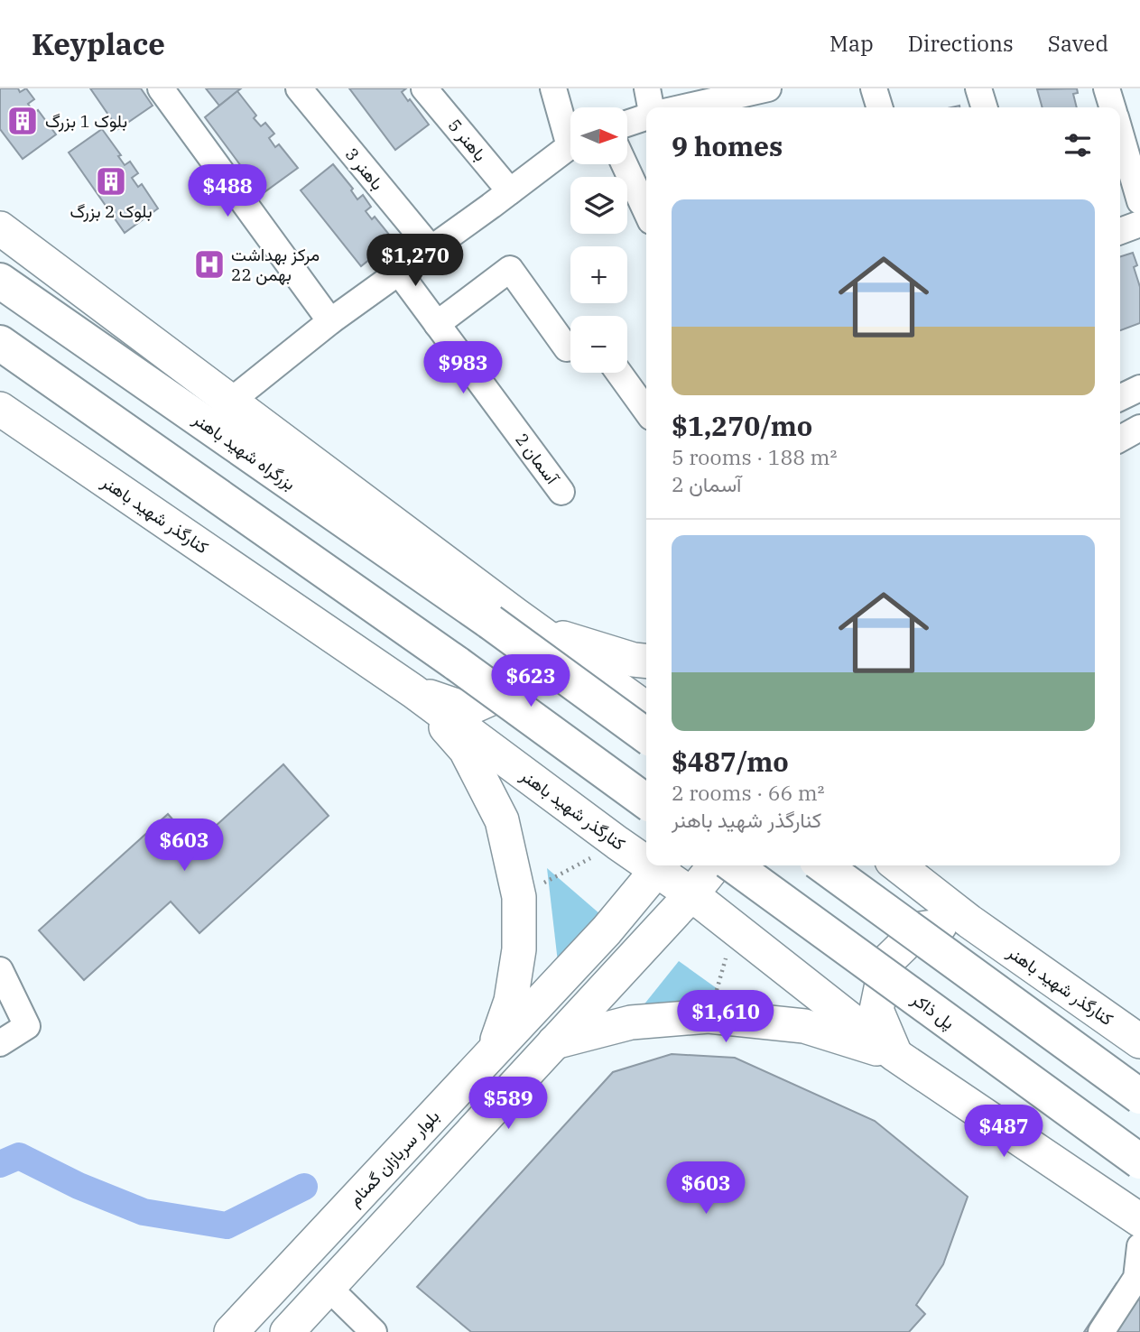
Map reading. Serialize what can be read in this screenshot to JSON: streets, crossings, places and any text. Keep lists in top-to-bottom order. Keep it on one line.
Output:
{"streets":{"highway":["بزرگراه شهید باهنر","پل ذاکر"],"main road":["کنارگذر شهید باهنر","بلوار سربازان گمنام"],"street":["باهنر 5","باهنر 3","آسمان 2"]},"crossings":[["کنارگذر شهید باهنر","بلوار سربازان گمنام"]],"places":{"building":["بلوک 1 بزرگ","بلوک 2 بزرگ"],"hospital":["مرکز بهداشت 22 بهمن"]},"north":"right","page":{"header":"Keyplace","nav":["Map","Directions","Saved"],"map_buttons":["+","−"],"heading":"9 homes","price":["$488","$1,270","$983","$623","$603","$1,610","$589","$487","$603"],"list":[{"name":"$1,270/mo","note":"5 rooms · 188 m² · آسمان 2"},{"name":"$487/mo","note":"2 rooms · 66 m² · کنارگذر شهید باهنر"}]}}
